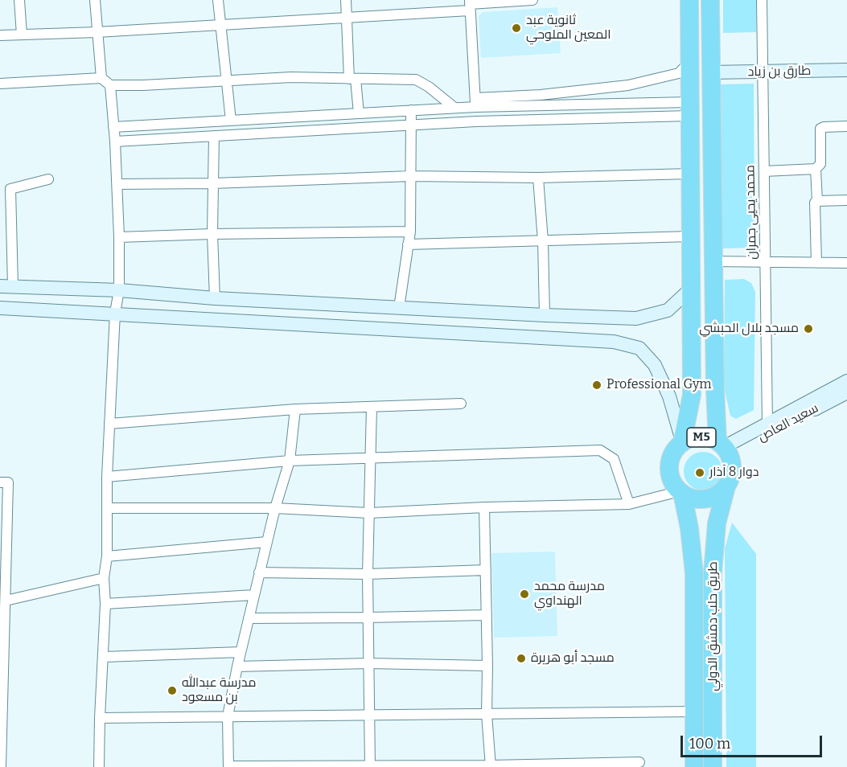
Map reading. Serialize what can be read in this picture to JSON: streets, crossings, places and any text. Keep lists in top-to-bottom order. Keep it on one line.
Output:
{"streets":{"highway":["M5","طريق حلب دمشق الدولي"],"main road":["طارق بن زياد","سعيد العاص"],"street":["محمد يحيى جمران"]},"crossings":[["طارق بن زياد","محمد يحيى جمران"],["سعيد العاص","M5"],["سعيد العاص","طريق حلب دمشق الدولي"],["M5","طريق حلب دمشق الدولي"]],"places":["ثانوية عبد المعين الملوحي","مسجد بلال الحبشي","Professional Gym","دوار 8 آذار","مدرسة محمد الهنداوي","مسجد أبو هريرة","مدرسة عبدالله بن مسعود"],"scale_bar":"100 m"}
